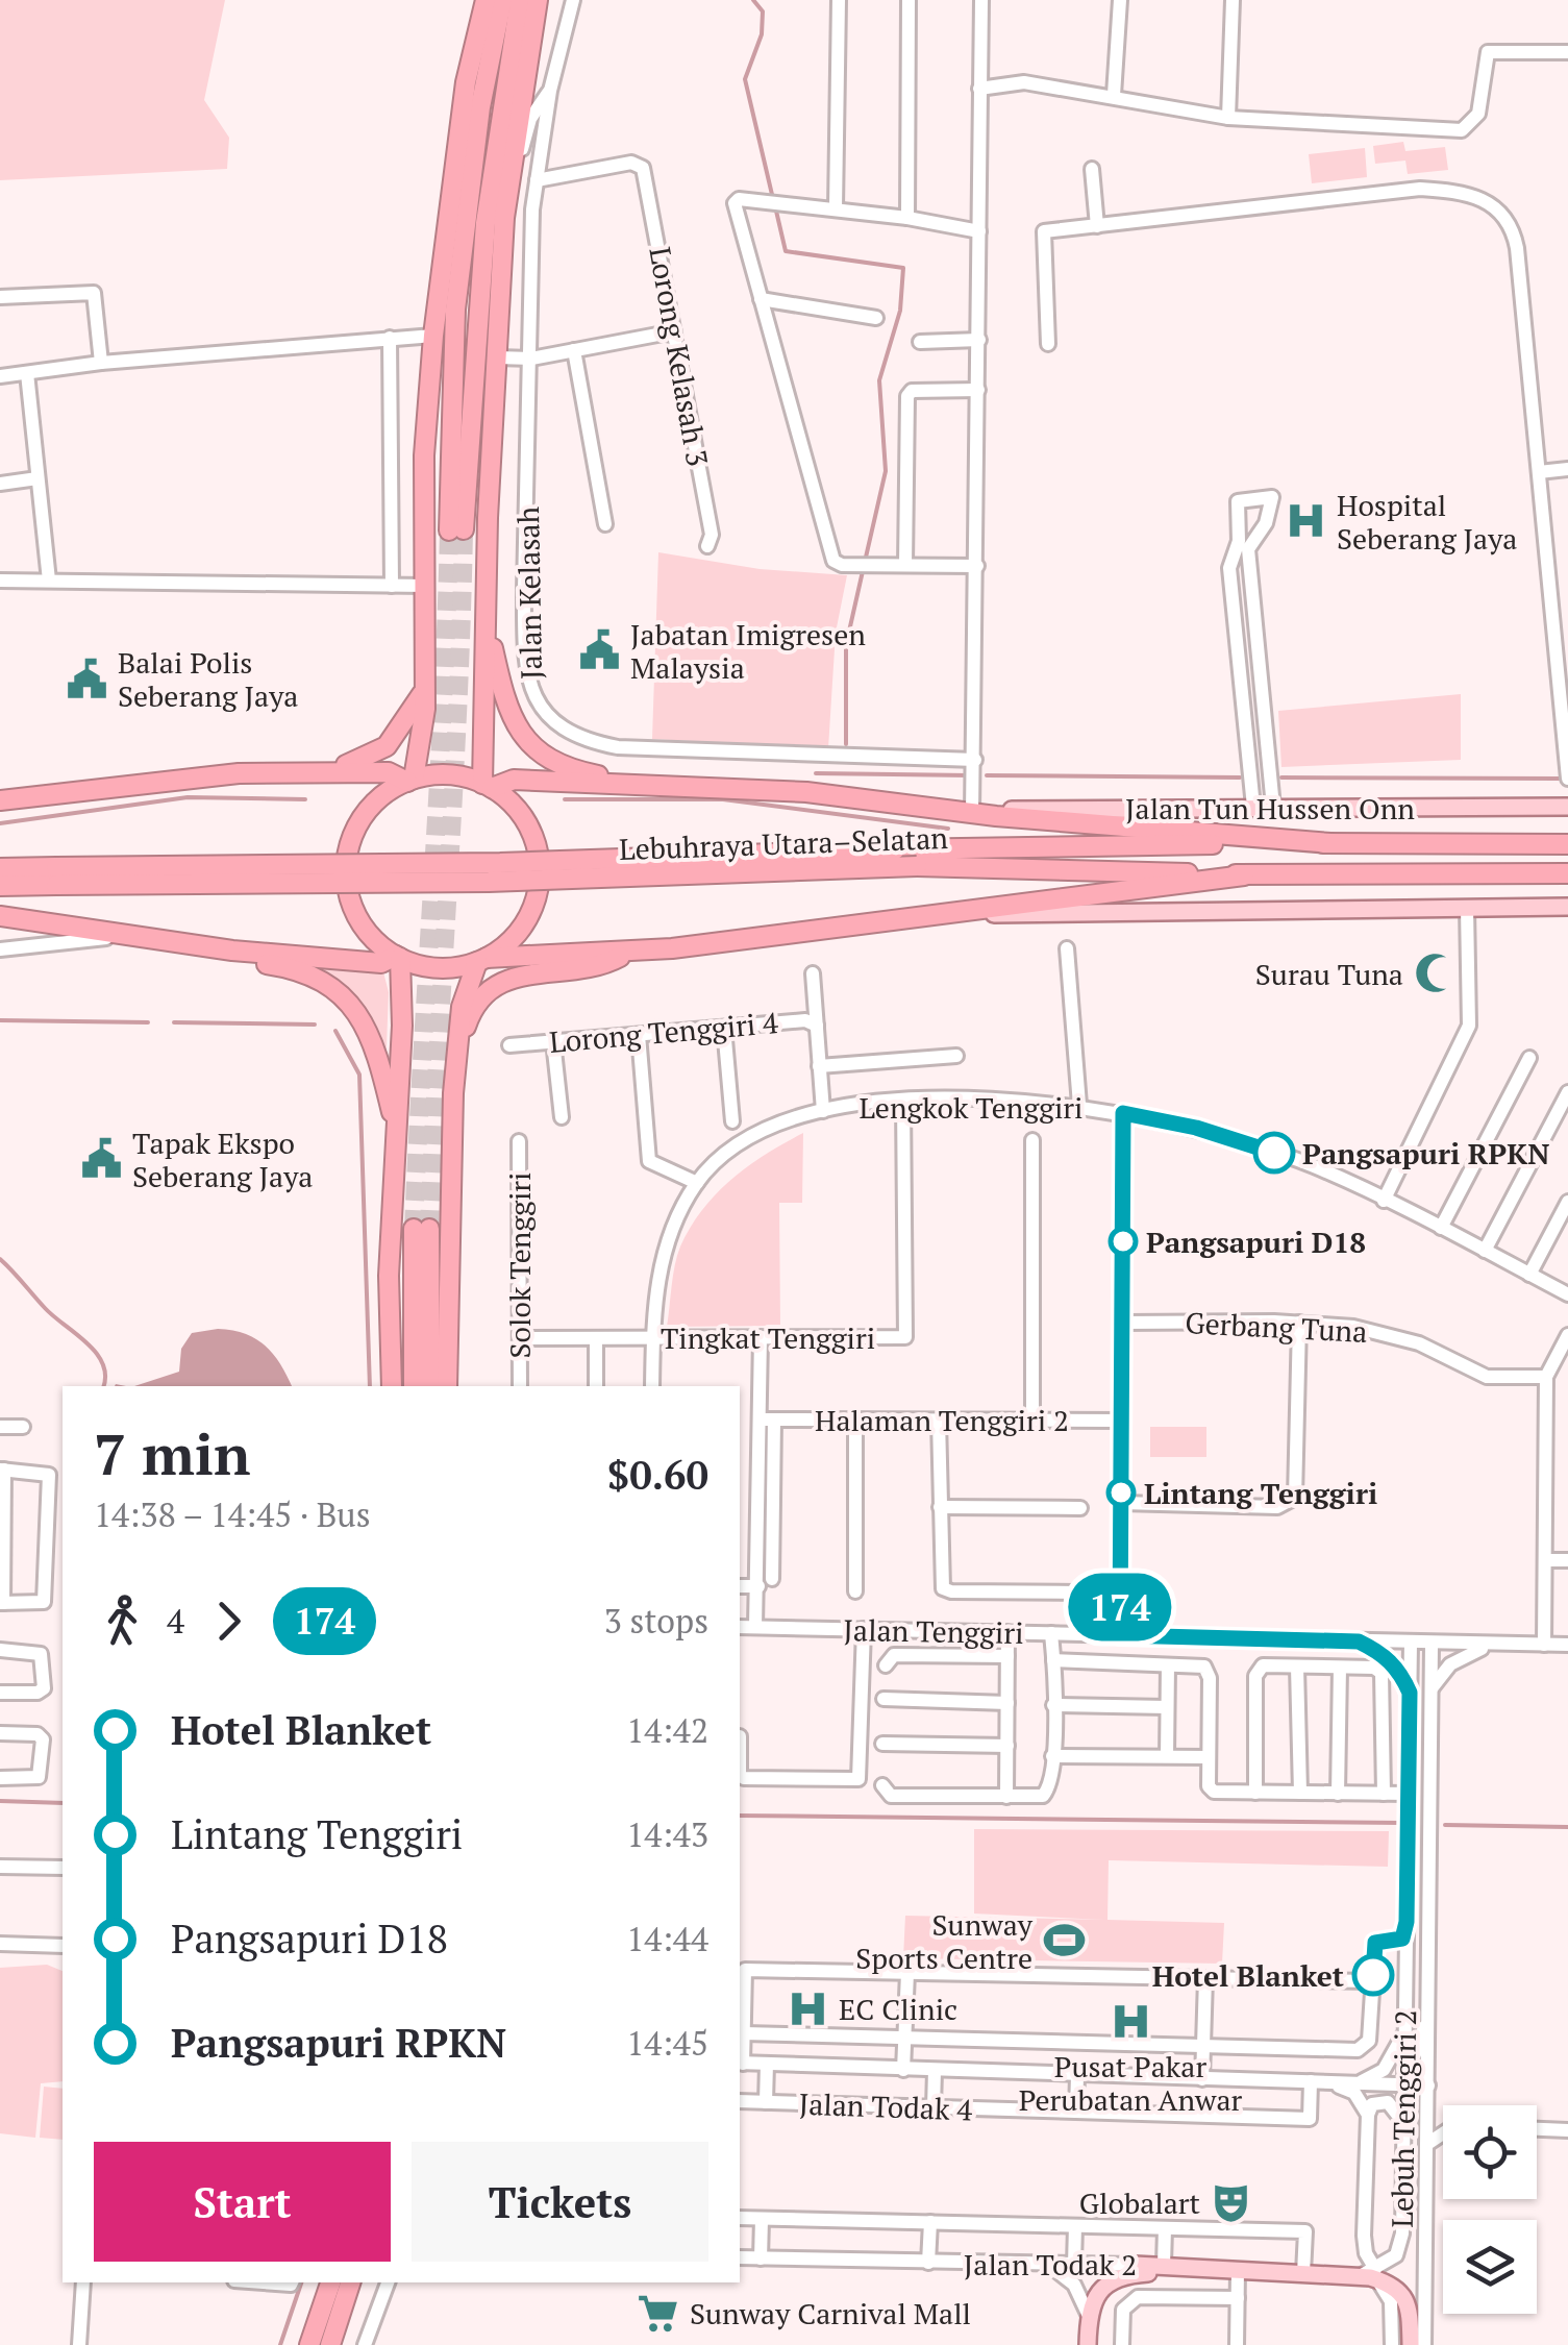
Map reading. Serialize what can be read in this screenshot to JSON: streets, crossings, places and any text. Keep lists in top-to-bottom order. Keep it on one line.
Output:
{"streets":{"highway":["Lebuhraya Utara–Selatan"],"main road":["Jalan Tun Hussen Onn","Jalan Todak 2"],"street":["Lorong Kelasah 3","Jalan Kelasah","Lorong Tenggiri 4","Lengkok Tenggiri","Solok Tenggiri","Gerbang Tuna","Tingkat Tenggiri","Halaman Tenggiri 2","Jalan Tenggiri","Jalan Todak 4","Lebuh Tenggiri 2"]},"crossings":[["Lorong Kelasah 3","Jalan Kelasah"],["Lengkok Tenggiri","Tingkat Tenggiri"],["Solok Tenggiri","Tingkat Tenggiri"],["Jalan Tenggiri","Lebuh Tenggiri 2"],["Jalan Todak 4","Lebuh Tenggiri 2"],["Lebuh Tenggiri 2","Jalan Todak 2"]],"places":{"hospital":["Hospital Seberang Jaya","EC Clinic","Pusat Pakar Perubatan Anwar"],"public building":["Jabatan Imigresen Malaysia","Balai Polis Seberang Jaya","Tapak Ekspo Seberang Jaya"],"mosque":["Surau Tuna"],"other":["Pangsapuri RPKN","Pangsapuri D18","Lintang Tenggiri","Hotel Blanket"],"sports":["Sunway Sports Centre"],"theatre":["Globalart"],"supermarket":["Sunway Carnival Mall"]},"lines":["bus line 174"],"page":{"on_map":"174","heading":["7 min","14:38 – 14:45 · Bus","$0.60"],"legs":["4","174","3 stops"],"list":[{"name":"Hotel Blanket","value":"14:42"},{"name":"Lintang Tenggiri","value":"14:43"},{"name":"Pangsapuri D18","value":"14:44"},{"name":"Pangsapuri RPKN","value":"14:45"}],"buttons":["Start","Tickets"]}}
